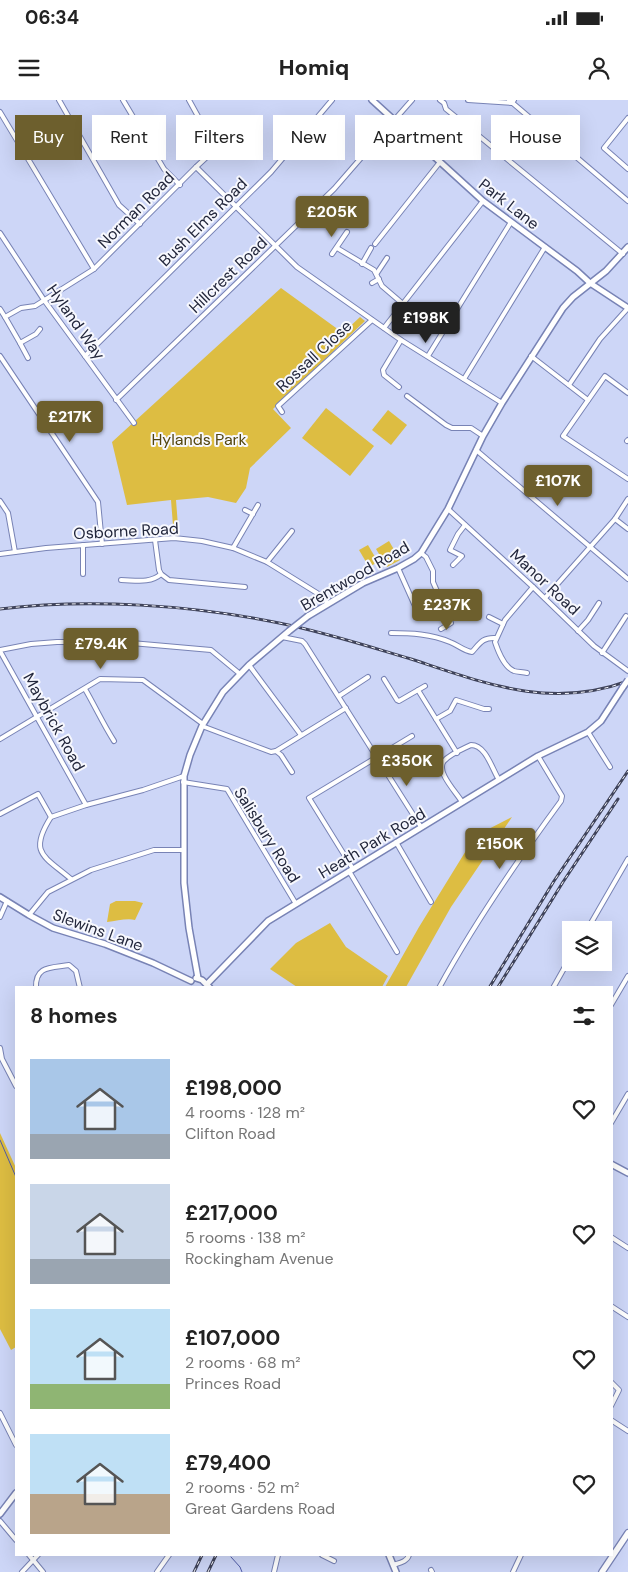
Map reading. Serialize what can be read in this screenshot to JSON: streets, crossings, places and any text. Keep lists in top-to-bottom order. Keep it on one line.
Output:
{"streets":{"street":["Park Lane","Norman Road","Bush Elms Road","Hillcrest Road","Hyland Way","Rossall Close","Osborne Road","Brentwood Road","Manor Road","Maybrick Road","Salisbury Road","Heath Park Road","Slewins Lane"]},"crossings":[["Park Lane","Brentwood Road"],["Norman Road","Hyland Way"],["Bush Elms Road","Hyland Way"],["Hillcrest Road","Hyland Way"],["Osborne Road","Brentwood Road"],["Brentwood Road","Manor Road"],["Brentwood Road","Salisbury Road"],["Salisbury Road","Heath Park Road"]],"parks":["Hylands Park"],"page":{"status":"06:34","header":"Homiq","chip":["Buy","Rent","Filters","New","Apartment","House"],"price":["£205K","£198K","£217K","£107K","£237K","£79.4K","£350K","£150K"],"heading":"8 homes","list":[{"name":"£198,000","note":"4 rooms · 128 m² · Clifton Road"},{"name":"£217,000","note":"5 rooms · 138 m² · Rockingham Avenue"},{"name":"£107,000","note":"2 rooms · 68 m² · Princes Road"},{"name":"£79,400","note":"2 rooms · 52 m² · Great Gardens Road"}]}}
